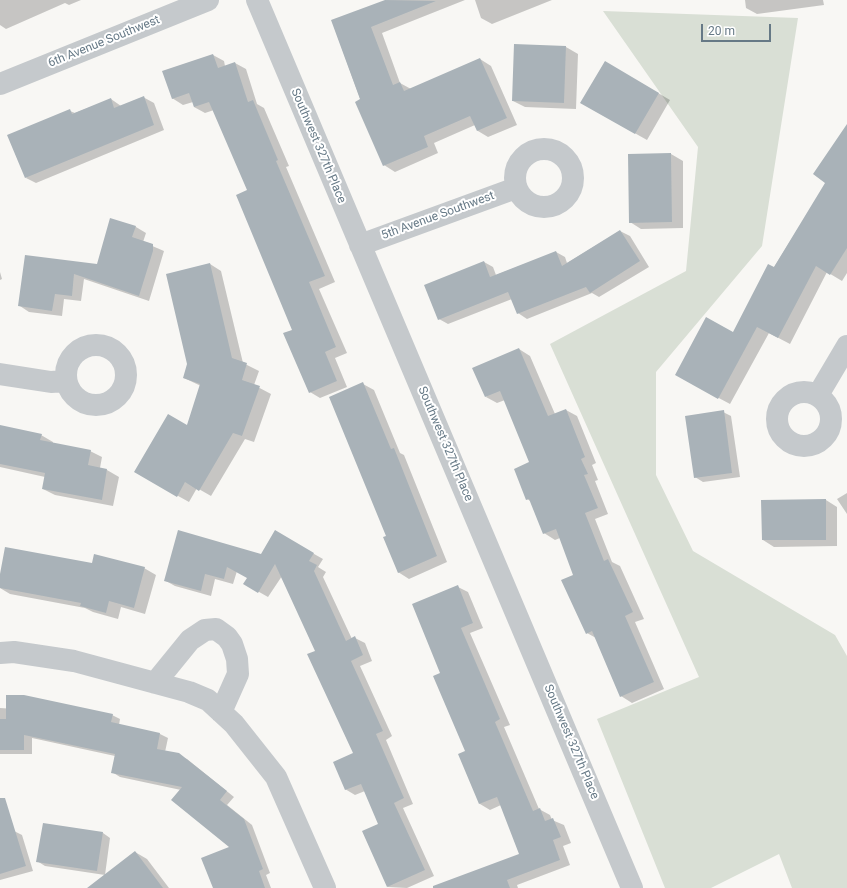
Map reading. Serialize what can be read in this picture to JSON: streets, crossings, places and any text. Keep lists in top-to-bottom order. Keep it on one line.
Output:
{"streets":{"street":["6th Avenue Southwest","Southwest 327th Place","5th Avenue Southwest"]},"crossings":[["Southwest 327th Place","5th Avenue Southwest"]],"scale_bar":"20 m"}
